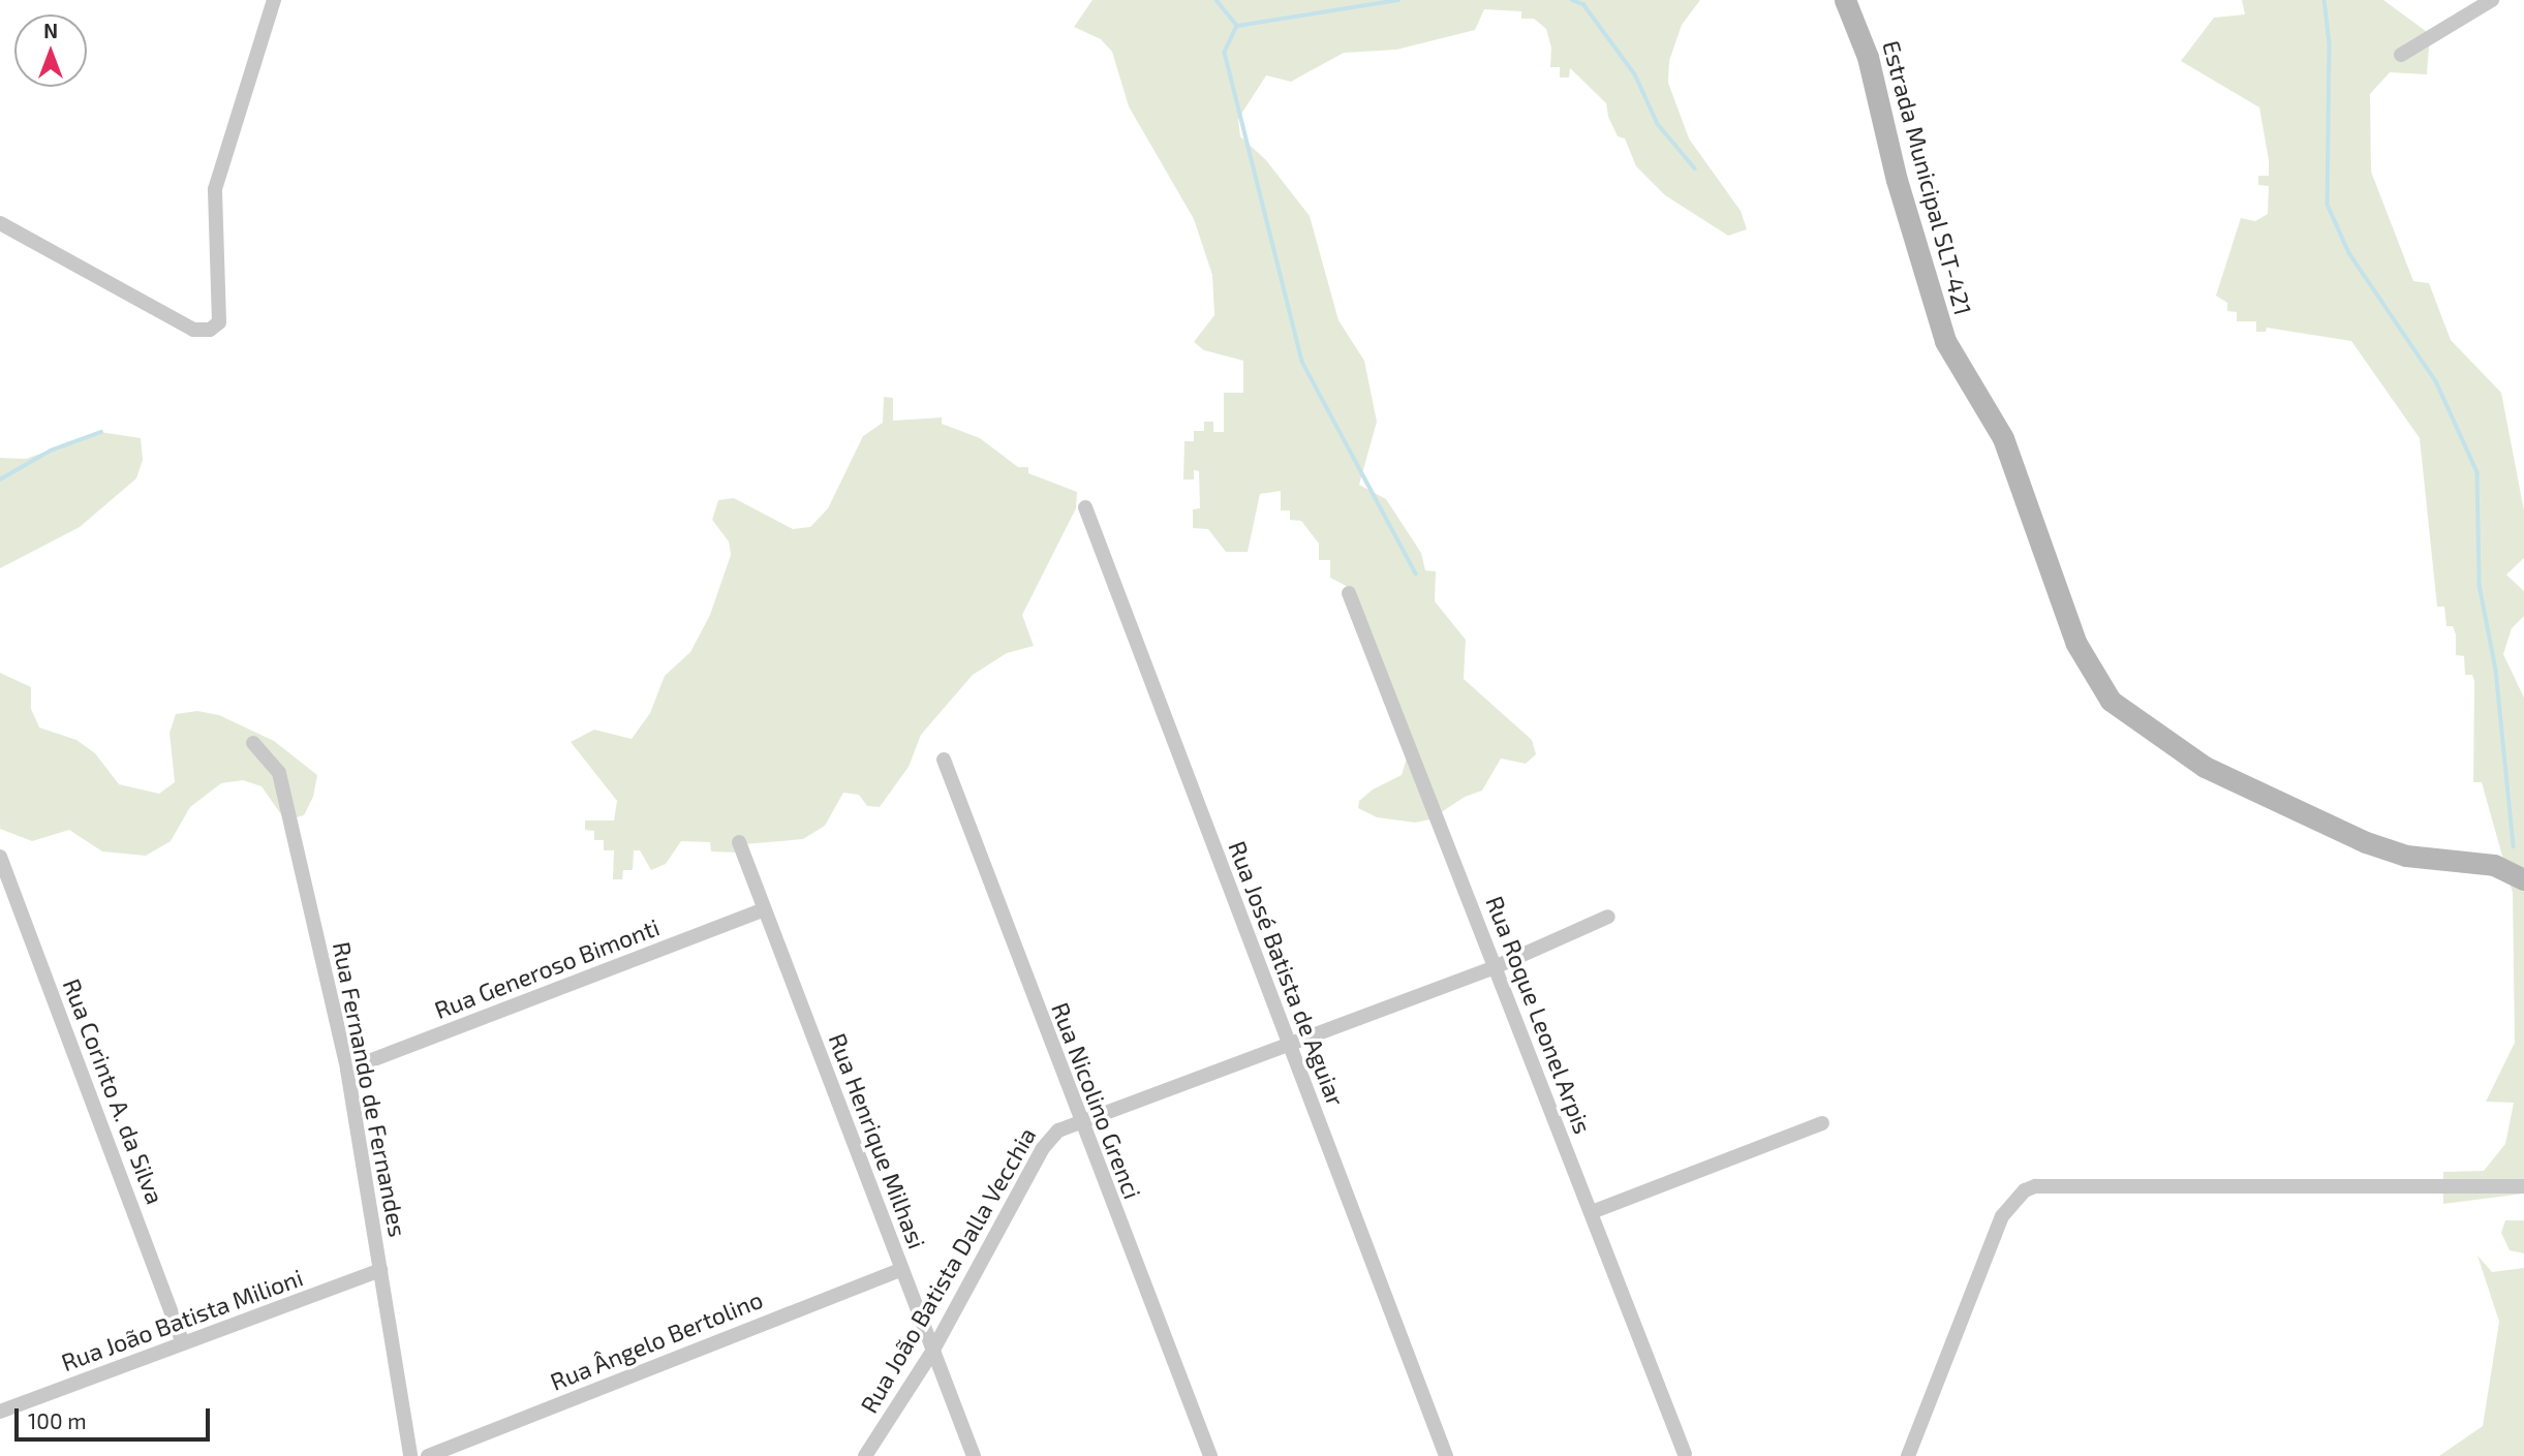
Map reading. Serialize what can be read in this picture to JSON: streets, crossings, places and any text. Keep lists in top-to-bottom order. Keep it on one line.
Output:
{"streets":{"street":["Estrada Municipal SLT-421","Rua Generoso Bimonti","Rua José Batista de Aguiar","Rua Roque Leonel Arpis","Rua Fernando de Fernandes","Rua Corinto A. da Silva","Rua Nicolino Grenci","Rua Henrique Milhasi","Rua João Batista Dalla Vecchia","Rua João Batista Milioni","Rua Ângelo Bertolino"]},"crossings":[["Rua Generoso Bimonti","Rua Fernando de Fernandes"],["Rua Generoso Bimonti","Rua Henrique Milhasi"],["Rua José Batista de Aguiar","Rua João Batista Dalla Vecchia"],["Rua Roque Leonel Arpis","Rua João Batista Dalla Vecchia"],["Rua Fernando de Fernandes","Rua João Batista Milioni"],["Rua Corinto A. da Silva","Rua João Batista Milioni"],["Rua Nicolino Grenci","Rua João Batista Dalla Vecchia"],["Rua Henrique Milhasi","Rua João Batista Dalla Vecchia"],["Rua Henrique Milhasi","Rua Ângelo Bertolino"]],"scale_bar":"100 m","north":"top"}
